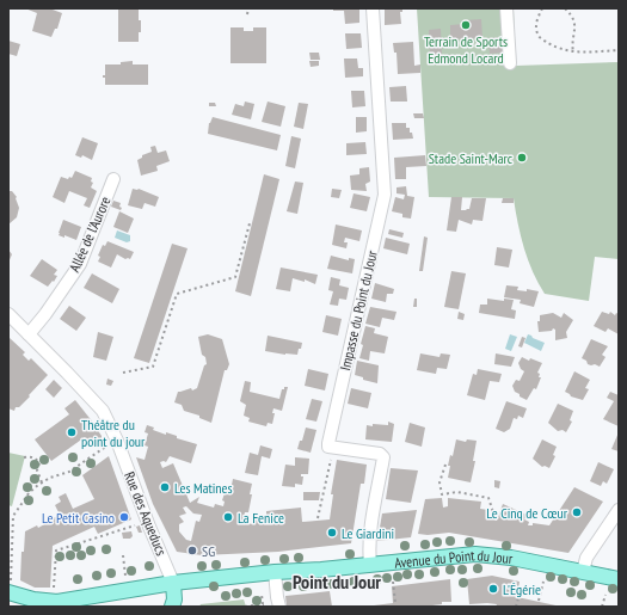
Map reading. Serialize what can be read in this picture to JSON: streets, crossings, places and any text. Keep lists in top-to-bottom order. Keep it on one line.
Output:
{"streets":{"main road":["Avenue du Point du Jour"],"street":["Allée de l'Aurore","Impasse du Point du Jour","Rue des Aqueducs"]},"crossings":[["Allée de l'Aurore","Rue des Aqueducs"],["Impasse du Point du Jour","Avenue du Point du Jour"],["Rue des Aqueducs","Avenue du Point du Jour"]],"districts":["Point du Jour"],"places":["Terrain de Sports Edmond Locard","Stade Saint-Marc","Théâtre du point du jour","Les Matines","Le Cinq de Cœur","Le Petit Casino","La Fenice","Le Giardini","SG","L'Égérie"]}
